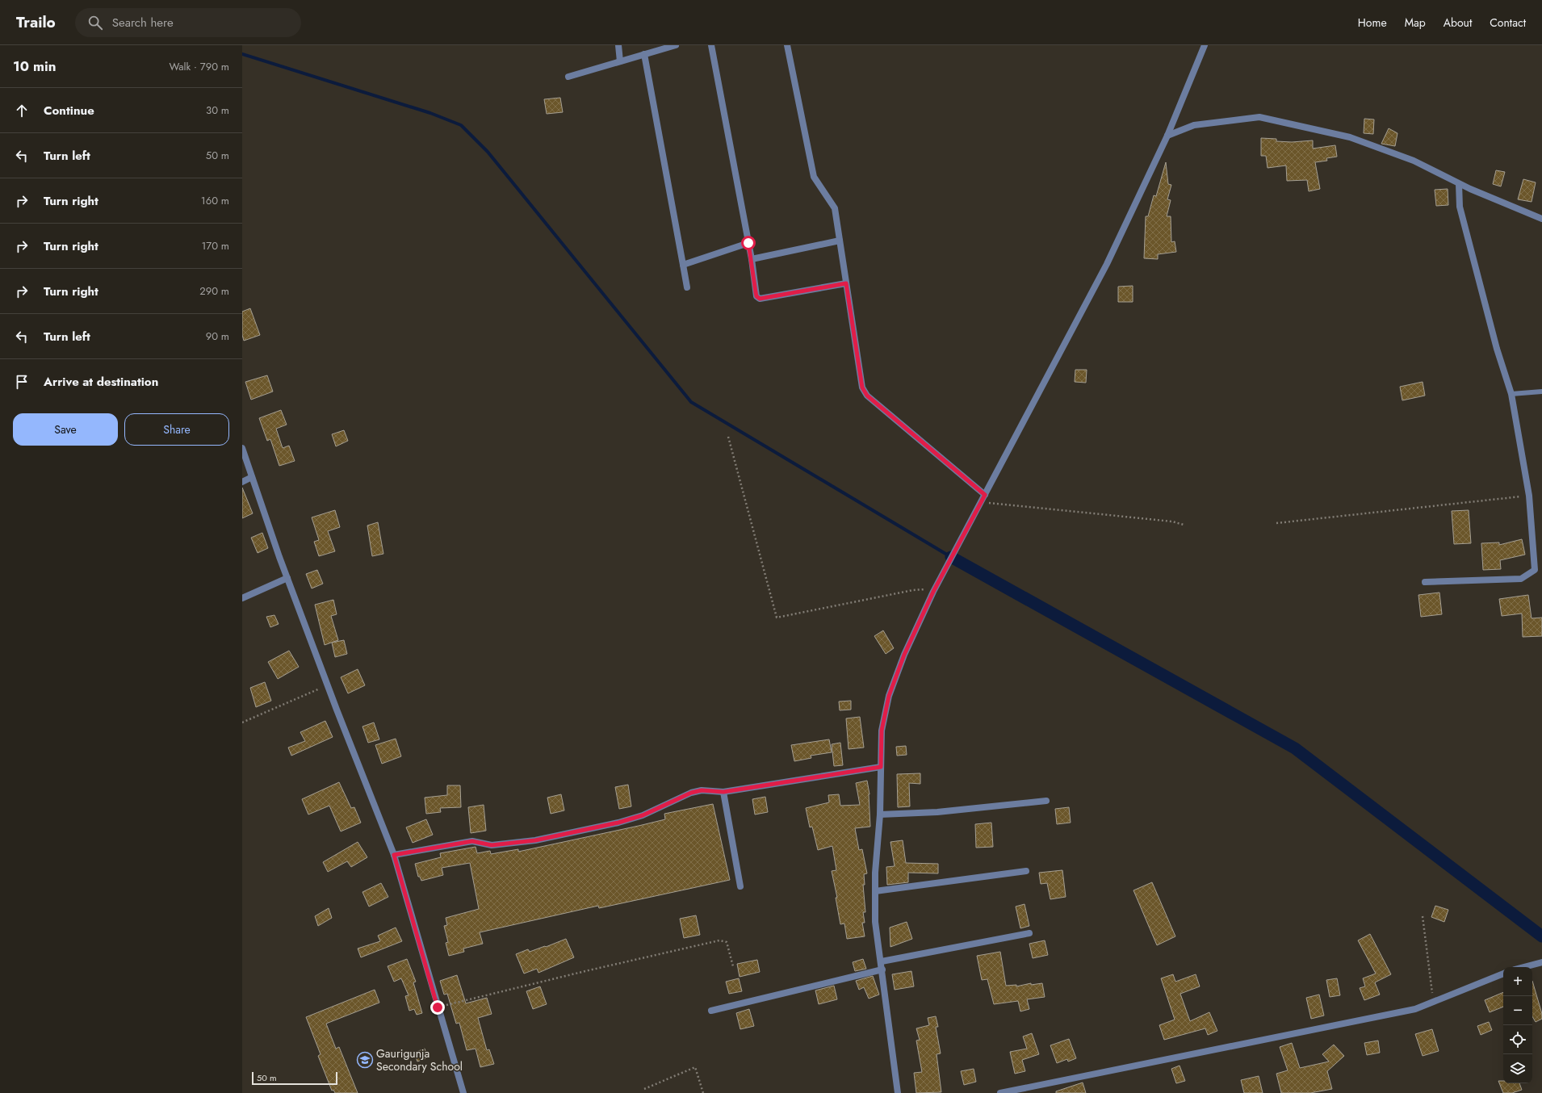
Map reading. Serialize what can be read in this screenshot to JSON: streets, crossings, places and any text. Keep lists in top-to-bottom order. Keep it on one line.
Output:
{"places":{"school or university":["Gaurigunja Secondary School"]},"scale_bar":"50 m","page":{"header":"Trailo","search":"Search here","nav":["Home","Map","About","Contact"],"heading":["10 min","Walk · 790 m"],"list":[["Continue","30 m"],["Turn left","50 m"],["Turn right","160 m"],["Turn right","170 m"],["Turn right","290 m"],["Turn left","90 m"],"Arrive at destination"],"buttons":["Save","Share"],"map_buttons":["+","−"],"scale":"50 m"}}
